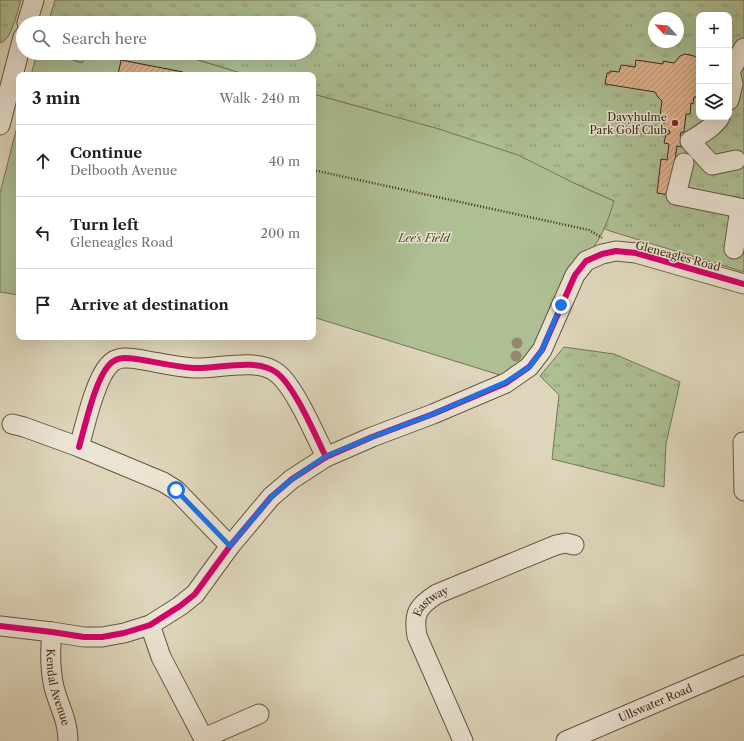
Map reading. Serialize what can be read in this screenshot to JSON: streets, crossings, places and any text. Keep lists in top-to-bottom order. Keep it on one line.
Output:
{"streets":{"street":["Gleneagles Road","Eastway","Kendal Avenue","Ullswater Road"]},"crossings":[["Gleneagles Road","Kendal Avenue"]],"parks":["Lee's Field"],"places":["Davyhulme Park Golf Club"],"north":"top left","page":{"map_buttons":["+","−"],"search":"Search here","heading":["3 min","Walk · 240 m"],"list":[["Continue","Delbooth Avenue","40 m"],["Turn left","Gleneagles Road","200 m"],"Arrive at destination"]}}
